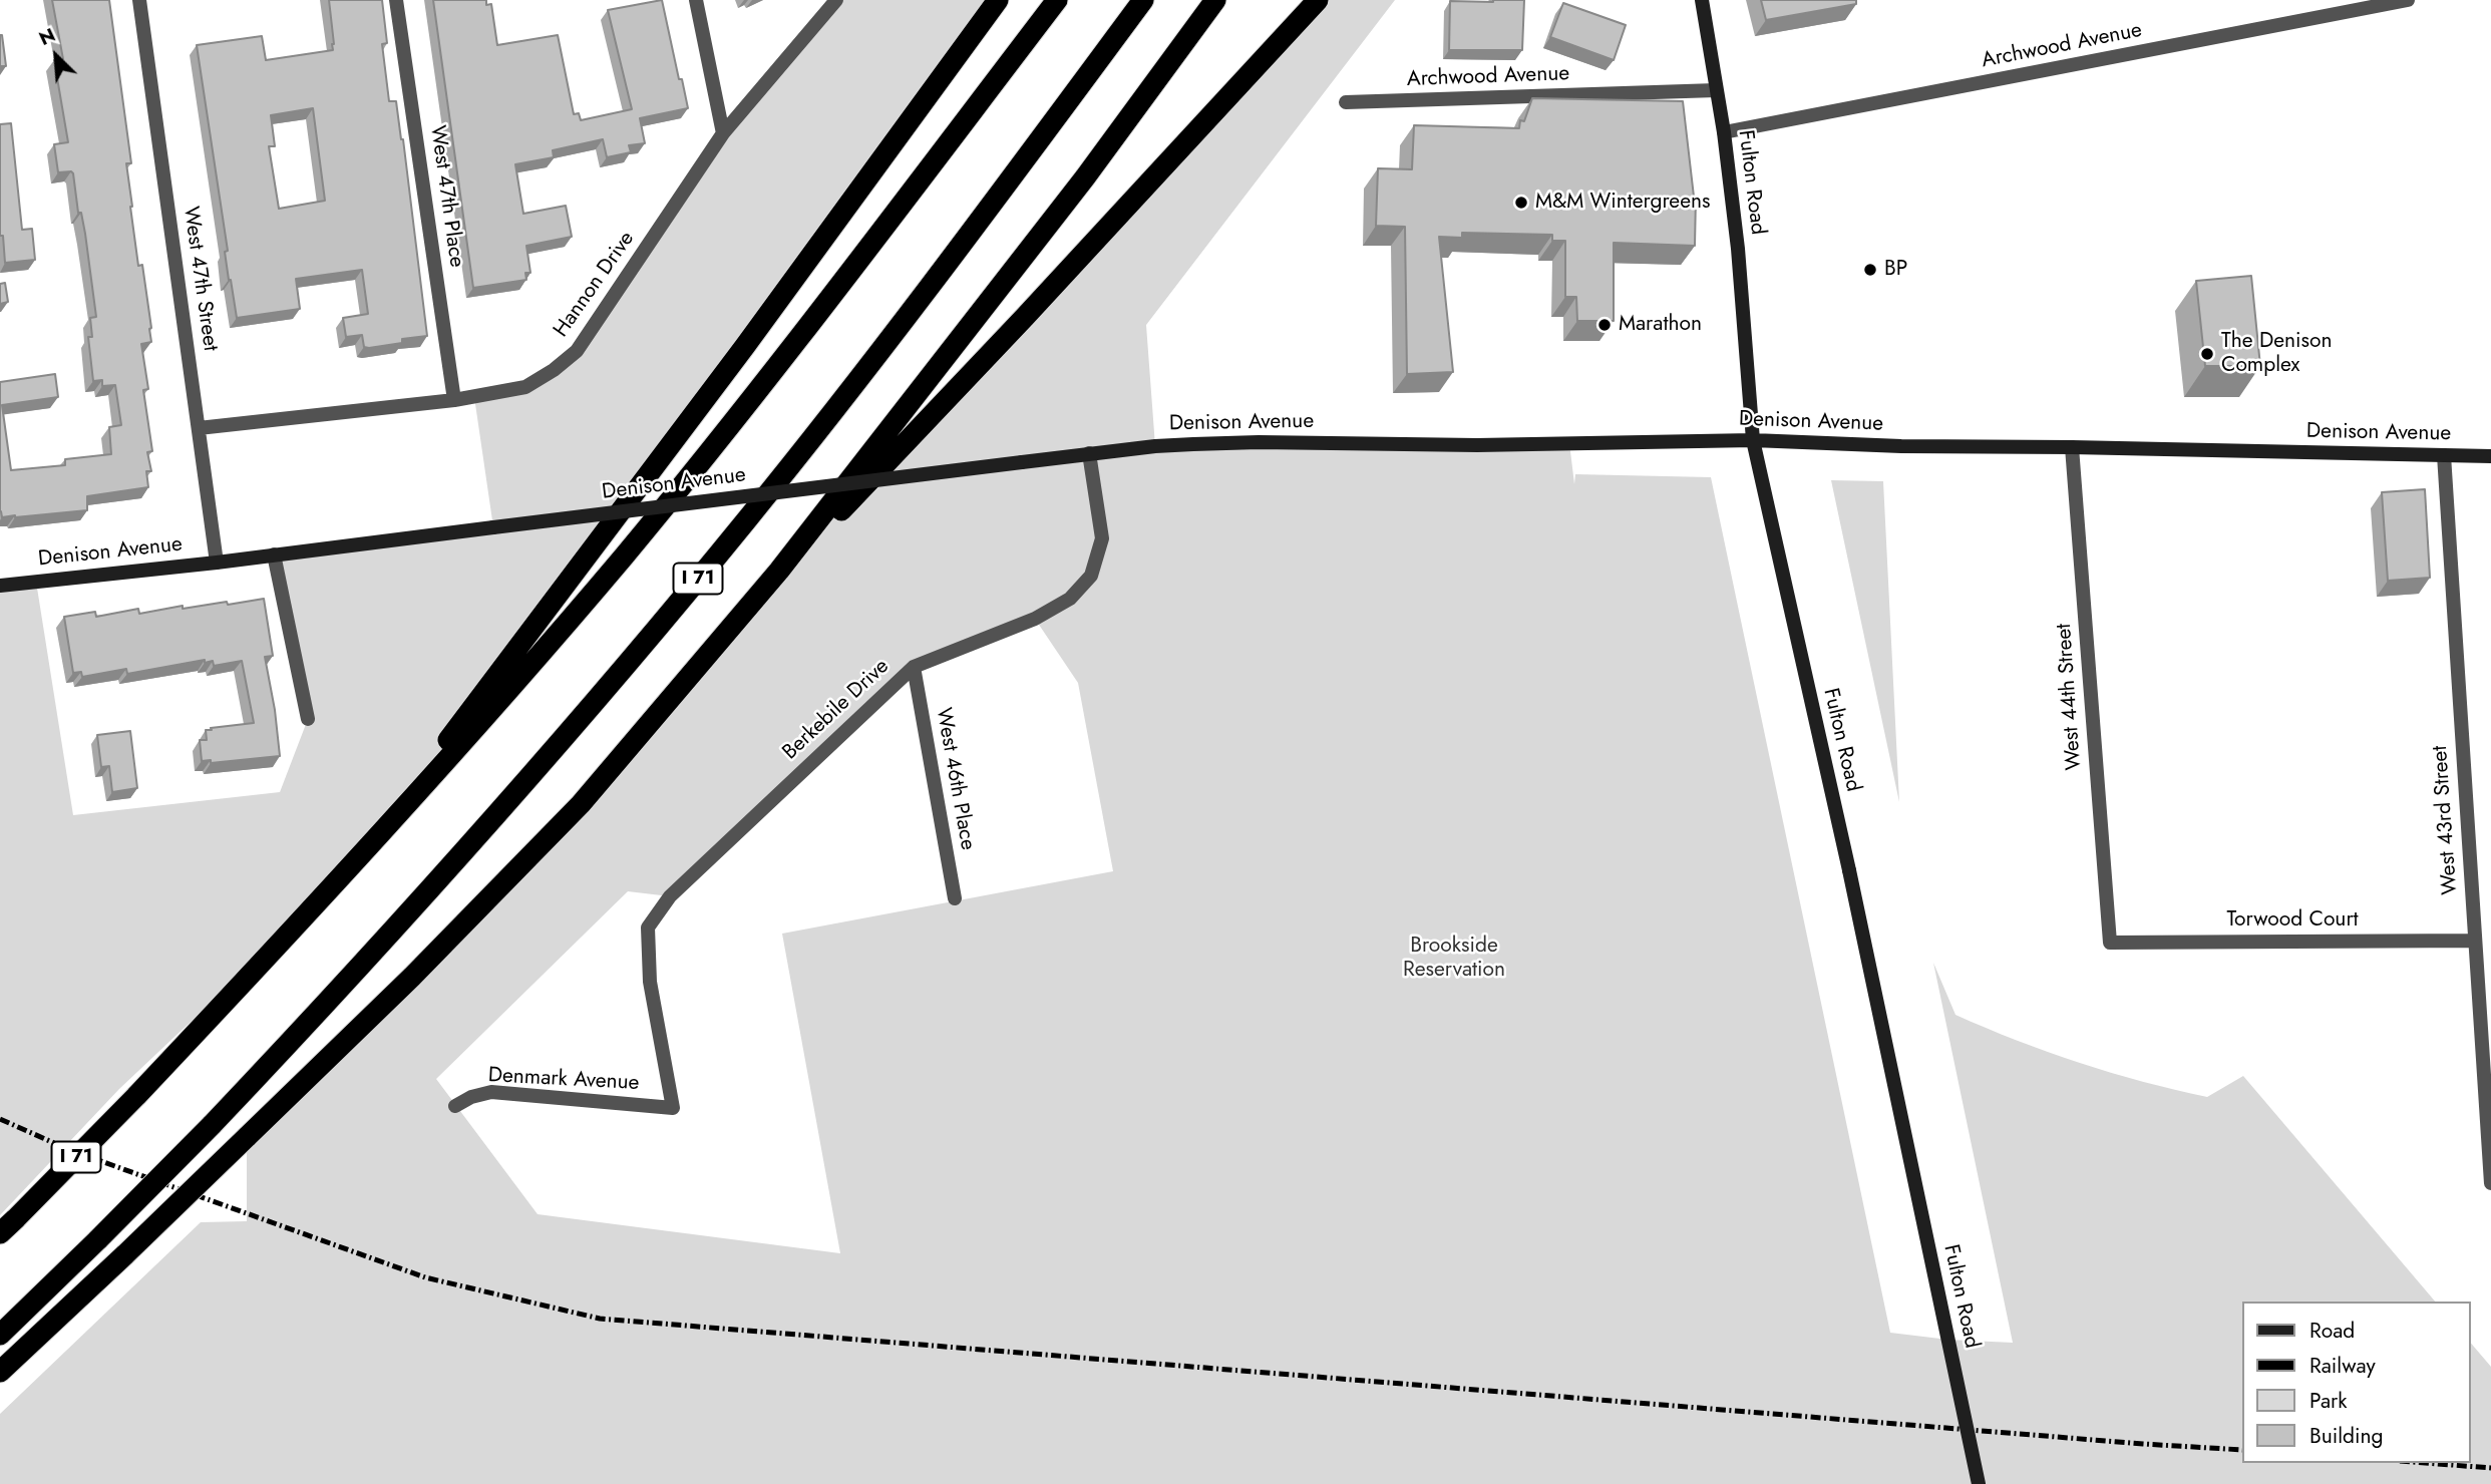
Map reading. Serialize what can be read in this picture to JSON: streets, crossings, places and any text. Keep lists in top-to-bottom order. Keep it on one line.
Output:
{"streets":{"highway":["I 71"],"main road":["Fulton Road","Denison Avenue"],"street":["Archwood Avenue","West 47th Place","West 47th Street","Hannon Drive","West 44th Street","Berkebile Drive","West 46th Place","West 43rd Street","Torwood Court","Denmark Avenue"]},"crossings":[["Archwood Avenue","Fulton Road"],["Fulton Road","Denison Avenue"],["West 47th Place","Hannon Drive"],["West 47th Street","Hannon Drive"],["West 47th Street","Denison Avenue"],["Denison Avenue","West 44th Street"],["Denison Avenue","Berkebile Drive"],["Denison Avenue","West 43rd Street"],["West 44th Street","Torwood Court"],["Berkebile Drive","West 46th Place"],["Berkebile Drive","Denmark Avenue"],["West 43rd Street","Torwood Court"]],"parks":["Brookside Reservation"],"places":["M&M Wintergreens","BP","Marathon","The Denison Complex"],"legend":["Road","Railway","Park","Building"],"north":"top left"}
